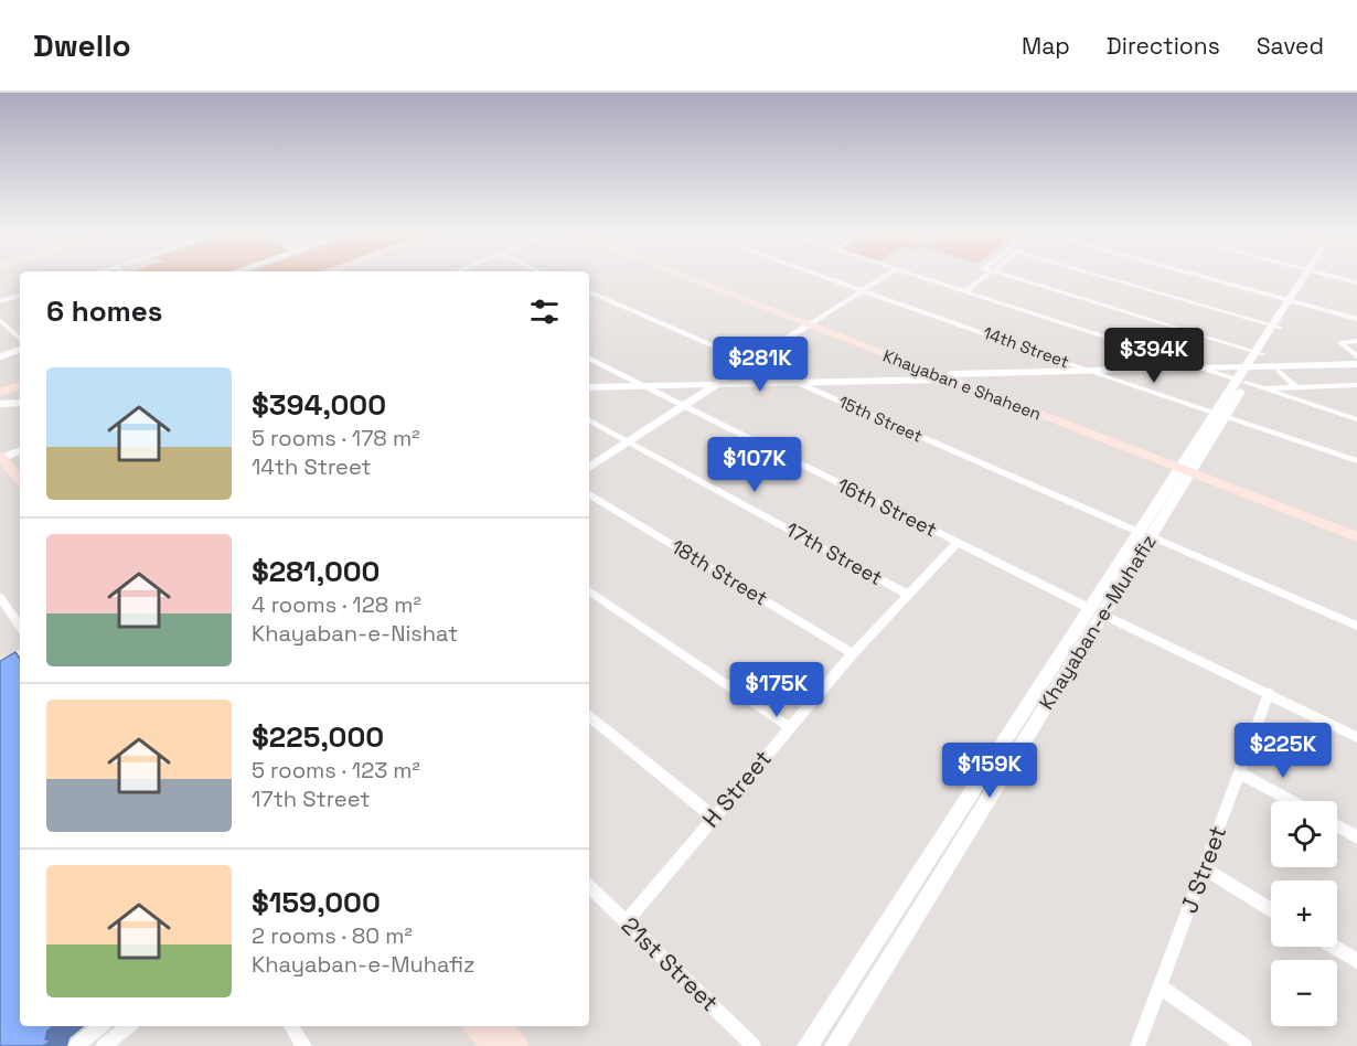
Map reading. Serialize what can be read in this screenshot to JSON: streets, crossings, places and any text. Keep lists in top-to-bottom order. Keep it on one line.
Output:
{"streets":{"main road":["Khayaban e Shaheen"],"street":["14th Street","15th Street","16th Street","17th Street","18th Street","Khayaban-e-Muhafiz","H Street","J Street","21st Street"]},"crossings":[["14th Street","Khayaban-e-Muhafiz"],["Khayaban e Shaheen","Khayaban-e-Muhafiz"],["15th Street","Khayaban-e-Muhafiz"],["16th Street","Khayaban-e-Muhafiz"],["16th Street","H Street"],["16th Street","J Street"],["17th Street","H Street"],["18th Street","H Street"],["H Street","21st Street"]],"page":{"header":"Dwello","nav":["Map","Directions","Saved"],"heading":"6 homes","price":["$394K","$281K","$107K","$175K","$225K","$159K"],"list":[{"name":"$394,000","note":"5 rooms · 178 m² · 14th Street"},{"name":"$281,000","note":"4 rooms · 128 m² · Khayaban-e-Nishat"},{"name":"$225,000","note":"5 rooms · 123 m² · 17th Street"},{"name":"$159,000","note":"2 rooms · 80 m² · Khayaban-e-Muhafiz"}],"map_buttons":["+","−"]}}
